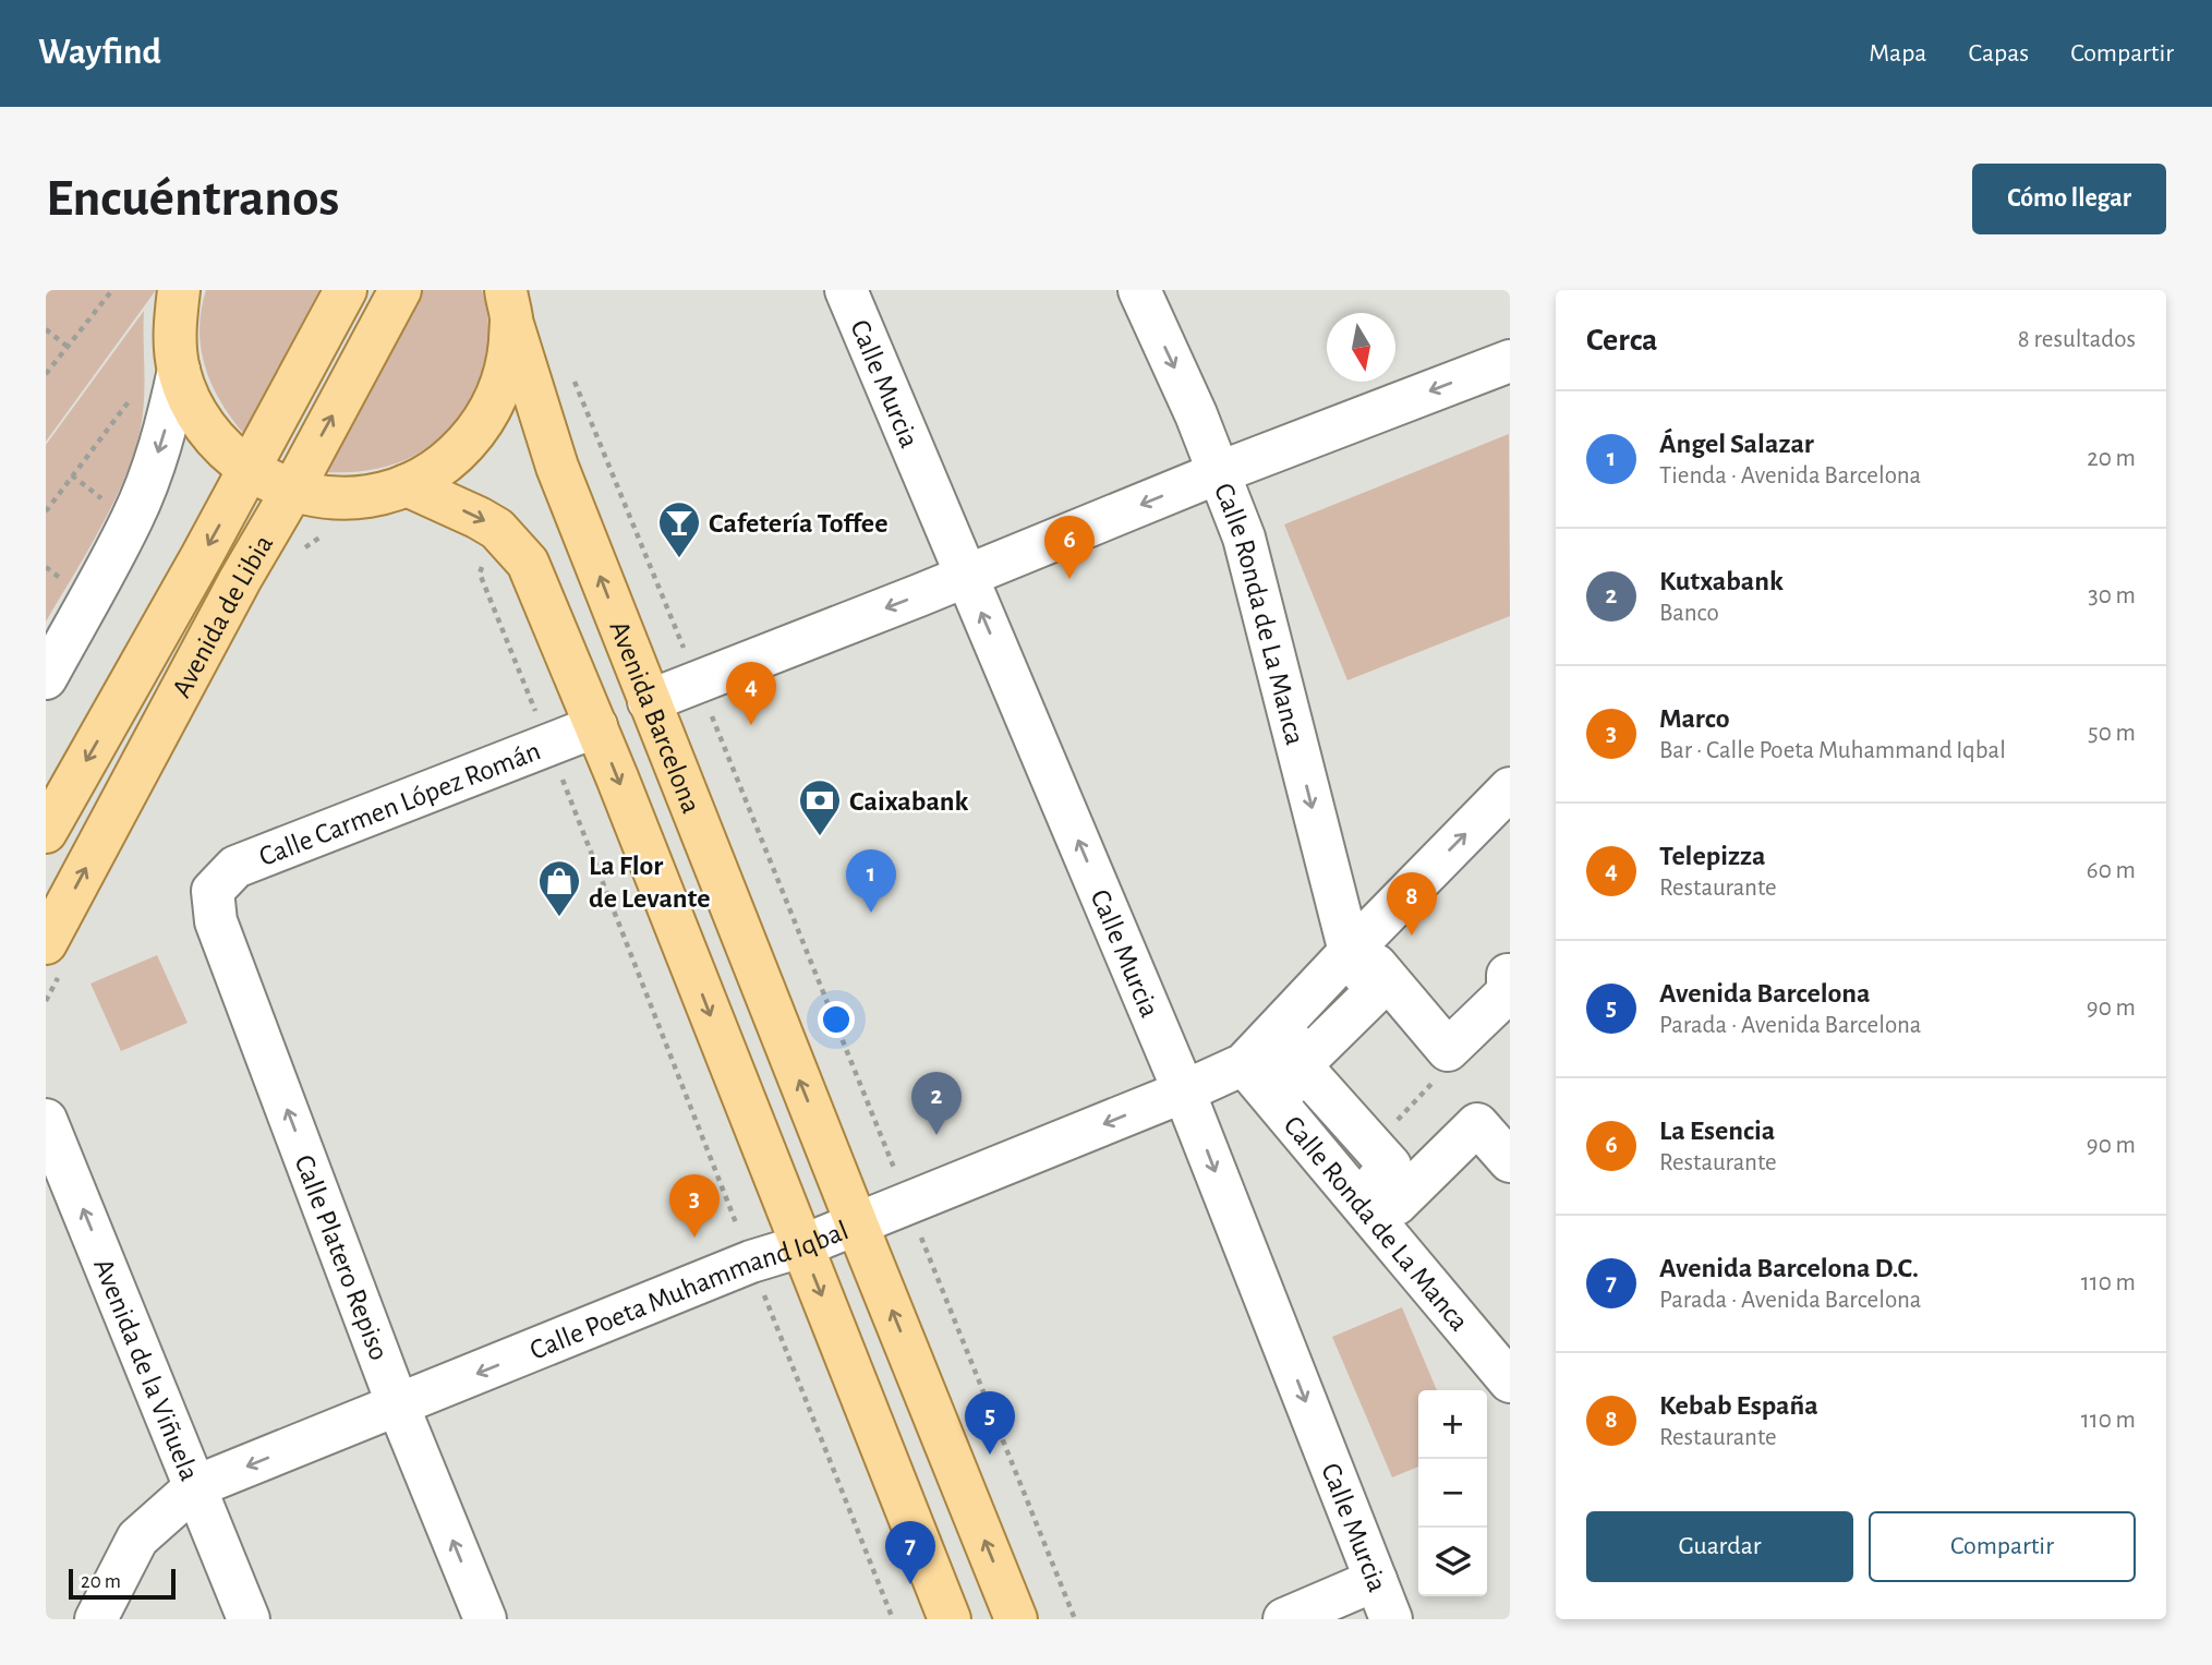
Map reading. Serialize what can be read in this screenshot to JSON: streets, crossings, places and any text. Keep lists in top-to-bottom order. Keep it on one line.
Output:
{"streets":{"main road":["Avenida de Libia","Avenida Barcelona"],"street":["Calle Murcia","Calle Ronda de La Manca","Calle Carmen López Román","Calle Platero Repiso","Calle Poeta Muhammand Iqbal","Avenida de la Viñuela"]},"crossings":[["Calle Murcia","Calle Poeta Muhammand Iqbal"],["Calle Ronda de La Manca","Calle Poeta Muhammand Iqbal"],["Avenida Barcelona","Calle Carmen López Román"],["Avenida Barcelona","Calle Poeta Muhammand Iqbal"],["Calle Carmen López Román","Calle Platero Repiso"],["Calle Platero Repiso","Calle Poeta Muhammand Iqbal"],["Calle Poeta Muhammand Iqbal","Avenida de la Viñuela"]],"one_way":["Calle Ronda de La Manca","Calle Platero Repiso","Calle Poeta Muhammand Iqbal","Avenida de la Viñuela"],"places":{"bar":["Cafetería Toffee"],"bank":["Caixabank"],"shop":["La Flor de Levante"]},"scale_bar":"20 m","north":"bottom","page":{"header":"Wayfind","nav":["Mapa","Capas","Compartir"],"buttons":["Cómo llegar",["Guardar","Compartir"]],"title":"Encuéntranos","heading":["Cerca","8 resultados"],"list":[{"mark":"1","name":"Ángel Salazar","note":"Tienda · Avenida Barcelona","value":"20 m"},{"mark":"2","name":"Kutxabank","note":"Banco","value":"30 m"},{"mark":"3","name":"Marco","note":"Bar · Calle Poeta Muhammand Iqbal","value":"50 m"},{"mark":"4","name":"Telepizza","note":"Restaurante","value":"60 m"},{"mark":"5","name":"Avenida Barcelona","note":"Parada · Avenida Barcelona","value":"90 m"},{"mark":"6","name":"La Esencia","note":"Restaurante","value":"90 m"},{"mark":"7","name":"Avenida Barcelona D.C.","note":"Parada · Avenida Barcelona","value":"110 m"},{"mark":"8","name":"Kebab España","note":"Restaurante","value":"110 m"}],"pins":["6","4","1","8","2","3","5","7"],"map_buttons":["+","−"],"scale":"20 m"}}
